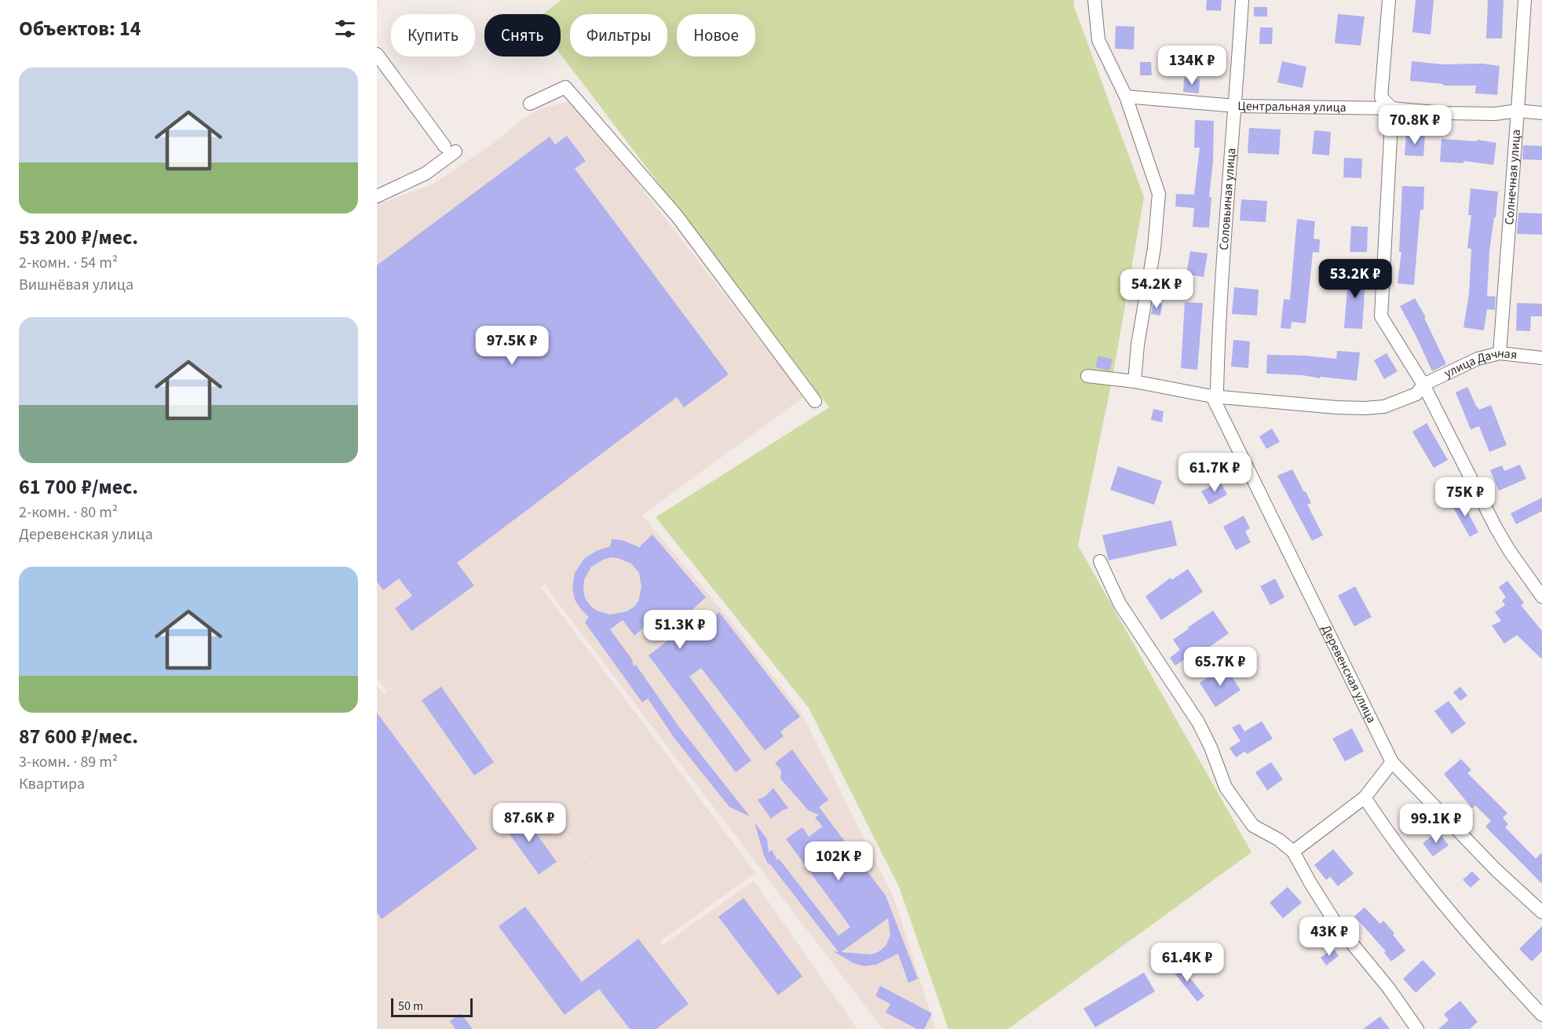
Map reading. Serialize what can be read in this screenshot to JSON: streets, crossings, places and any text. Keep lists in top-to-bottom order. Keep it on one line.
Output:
{"streets":{"street":["Центральная улица","Солнечная улица","Соловьиная улица","улица Дачная","Деревенская улица"]},"crossings":[["Центральная улица","Солнечная улица"],["Центральная улица","Соловьиная улица"],["Солнечная улица","улица Дачная"],["Соловьиная улица","улица Дачная"],["Соловьиная улица","Деревенская улица"],["улица Дачная","Деревенская улица"]],"scale_bar":"50 m","page":{"heading":"Объектов: 14","chip":["Купить","Снять","Фильтры","Новое"],"price":["134K ₽","70.8K ₽","53.2K ₽","54.2K ₽","97.5K ₽","61.7K ₽","75K ₽","51.3K ₽","65.7K ₽","87.6K ₽","99.1K ₽","102K ₽","43K ₽","61.4K ₽"],"list":[{"name":"53 200 ₽/мес.","note":"2-комн. · 54 m² · Вишнёвая улица"},{"name":"61 700 ₽/мес.","note":"2-комн. · 80 m² · Деревенская улица"},{"name":"87 600 ₽/мес.","note":"3-комн. · 89 m² · Квартира"}],"scale":"50 m"}}
